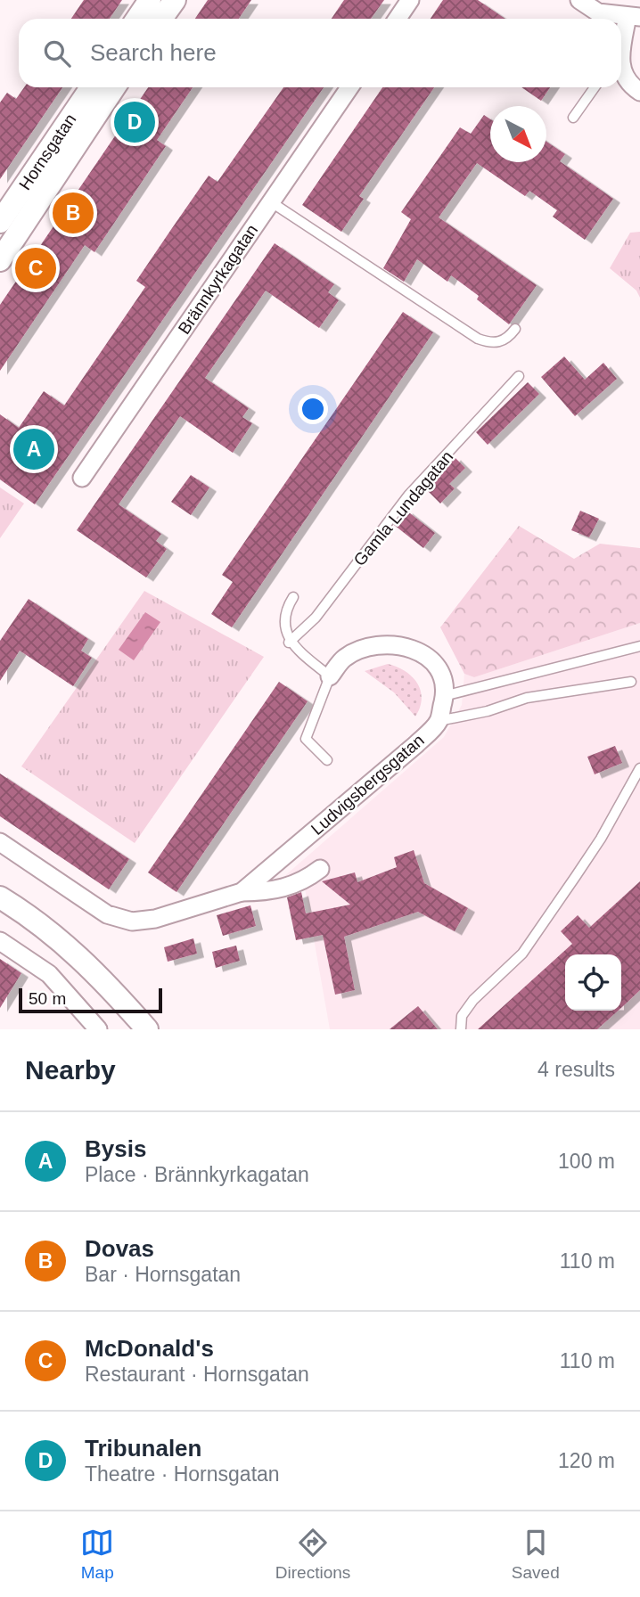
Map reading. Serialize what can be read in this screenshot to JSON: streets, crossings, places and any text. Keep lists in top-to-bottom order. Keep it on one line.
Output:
{"streets":{"street":["Hornsgatan","Brännkyrkagatan","Ludvigsbergsgatan"],"lane":["Gamla Lundagatan"]},"scale_bar":"50 m","north":"bottom right","page":{"search":"Search here","pins":["D","B","C","A"],"scale":"50 m","heading":["Nearby","4 results"],"list":[{"mark":"A","name":"Bysis","note":"Place · Brännkyrkagatan","value":"100 m"},{"mark":"B","name":"Dovas","note":"Bar · Hornsgatan","value":"110 m"},{"mark":"C","name":"McDonald's","note":"Restaurant · Hornsgatan","value":"110 m"},{"mark":"D","name":"Tribunalen","note":"Theatre · Hornsgatan","value":"120 m"}],"nav":["Map","Directions","Saved"]}}
